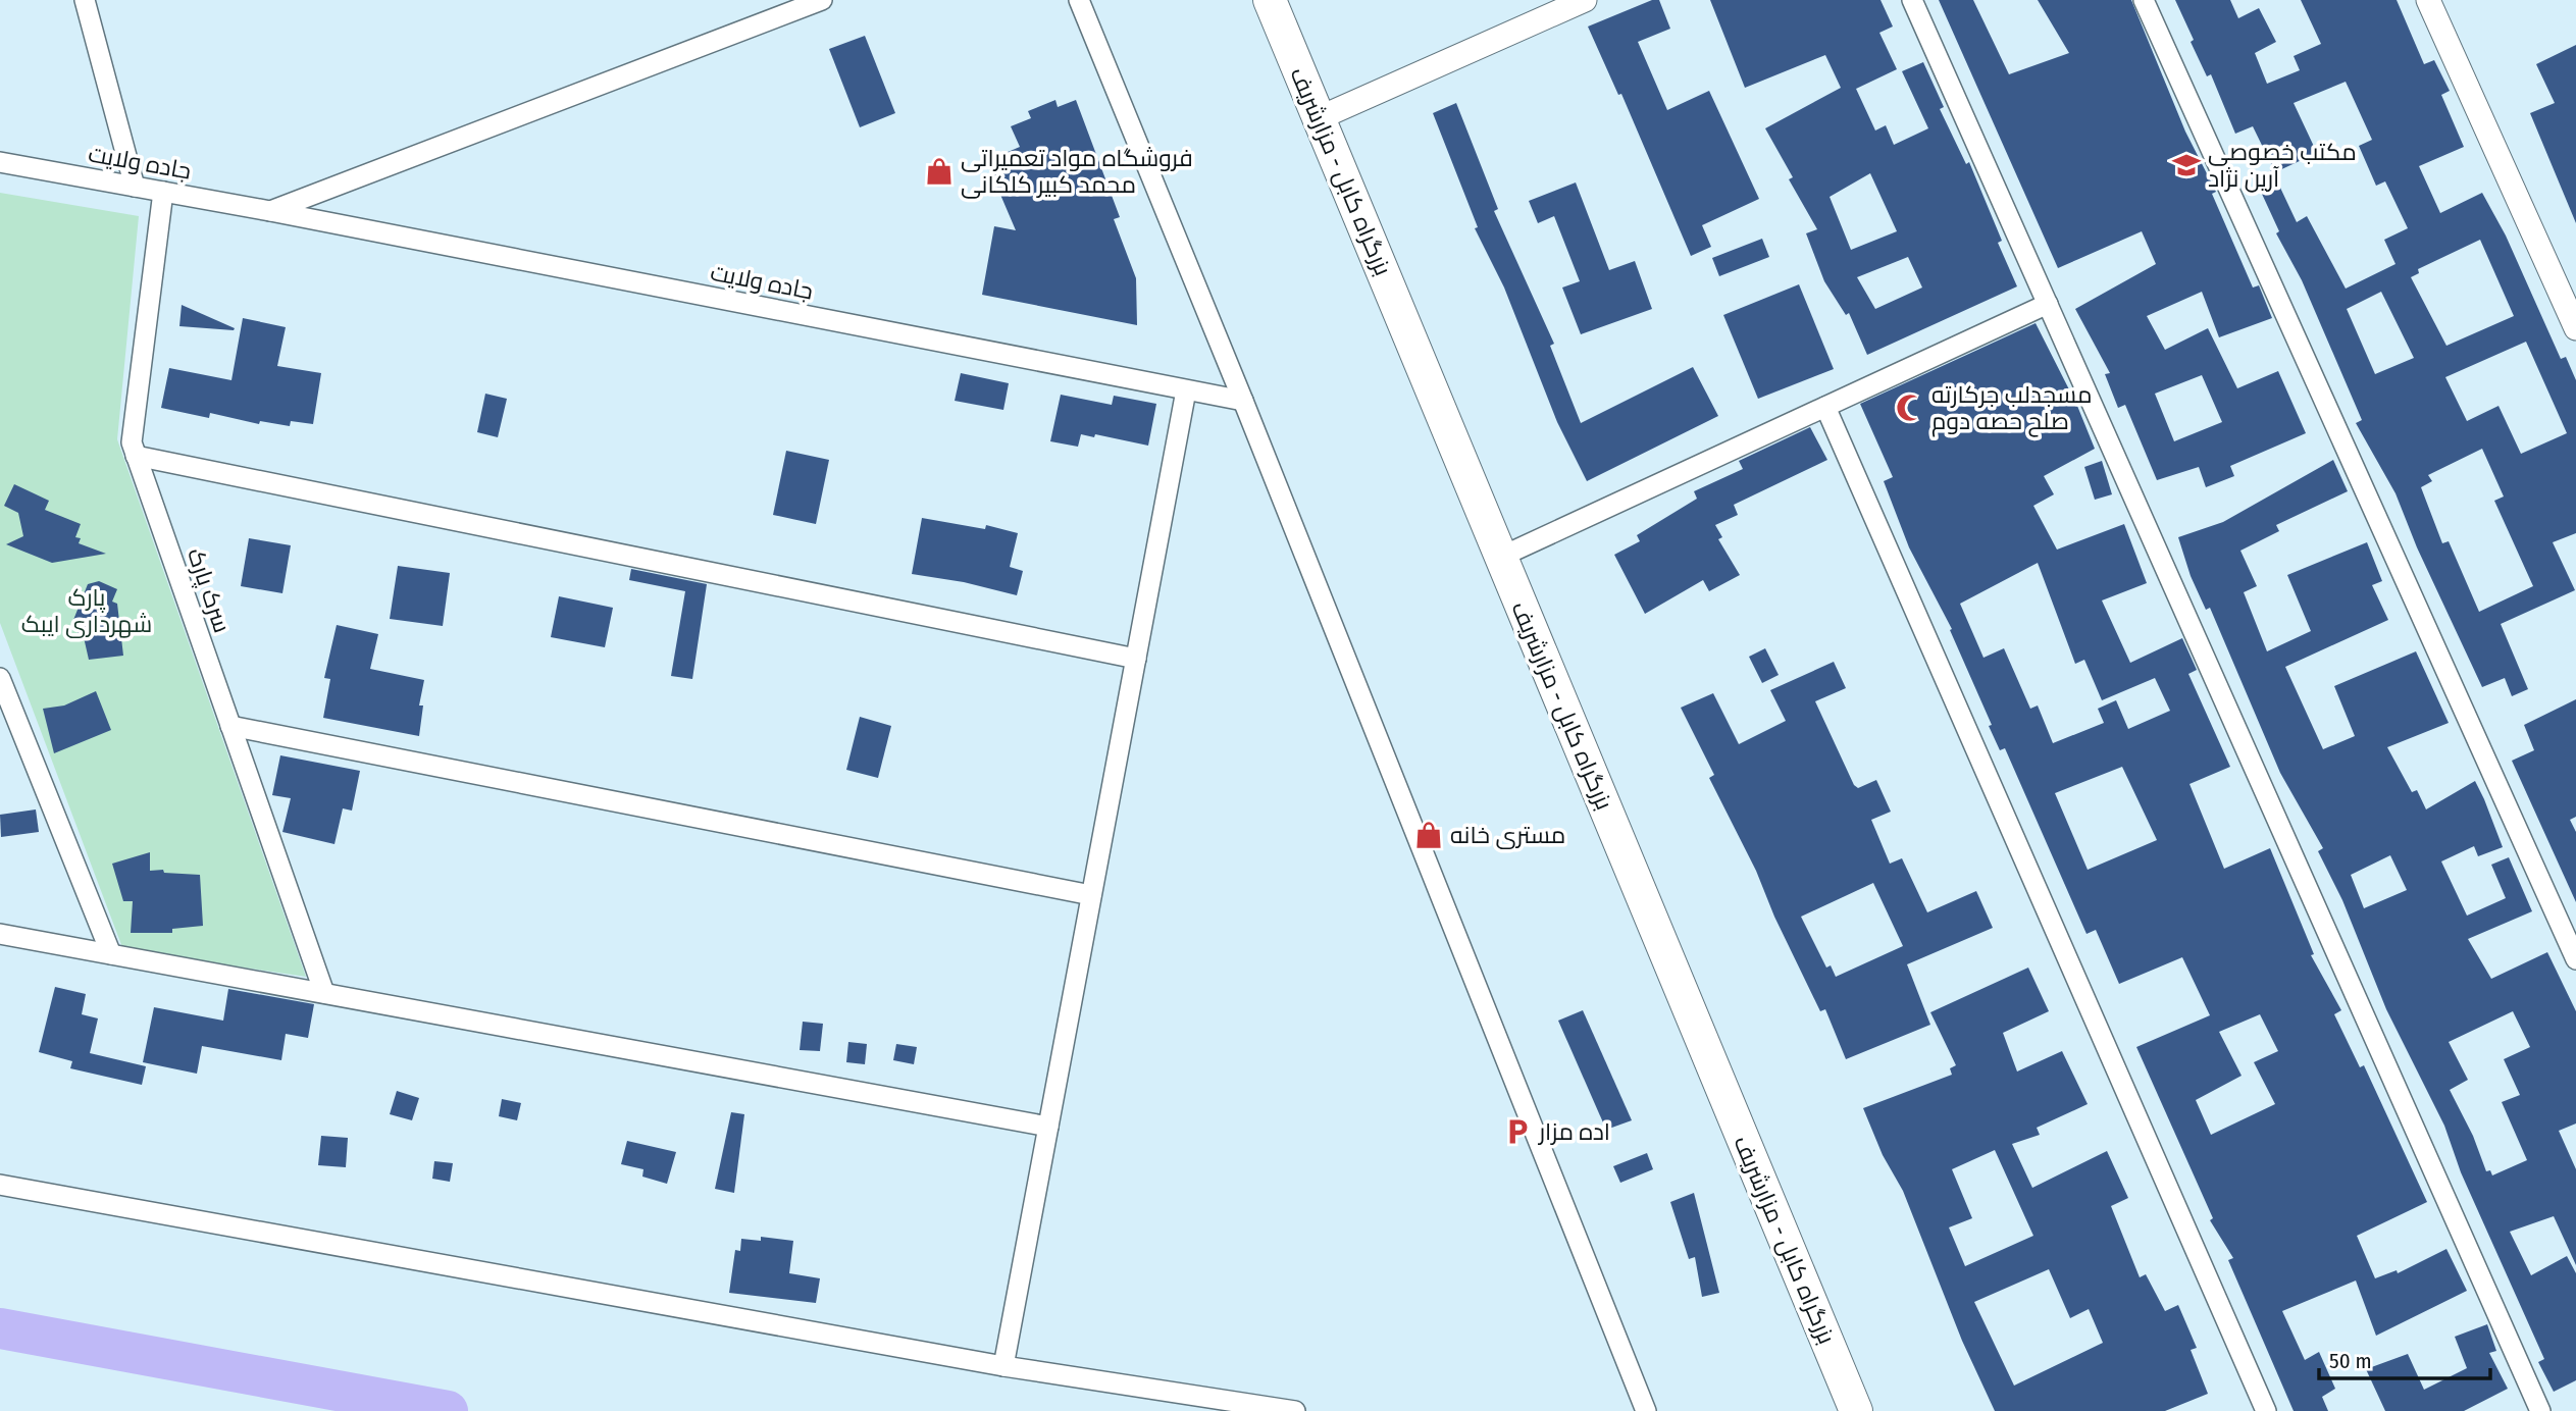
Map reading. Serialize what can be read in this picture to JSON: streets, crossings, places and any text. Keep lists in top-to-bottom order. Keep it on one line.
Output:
{"streets":{"highway":["بزرگراه کابل - مزارشریف"],"street":["جاده ولایت","سرک پارک"]},"crossings":[["جاده ولایت","سرک پارک"]],"parks":["پارک شهرداری ایبک"],"places":{"school or university":["مکتب خصوصی آرین نژاد"],"shop":["فروشگاه مواد تعمیراتی محمد کبیر کلکانی","مستری خانه"],"mosque":["مسجدلب جرکارته صلح حصه دوم"],"parking":["اده مزار"]},"scale_bar":"50 m"}
